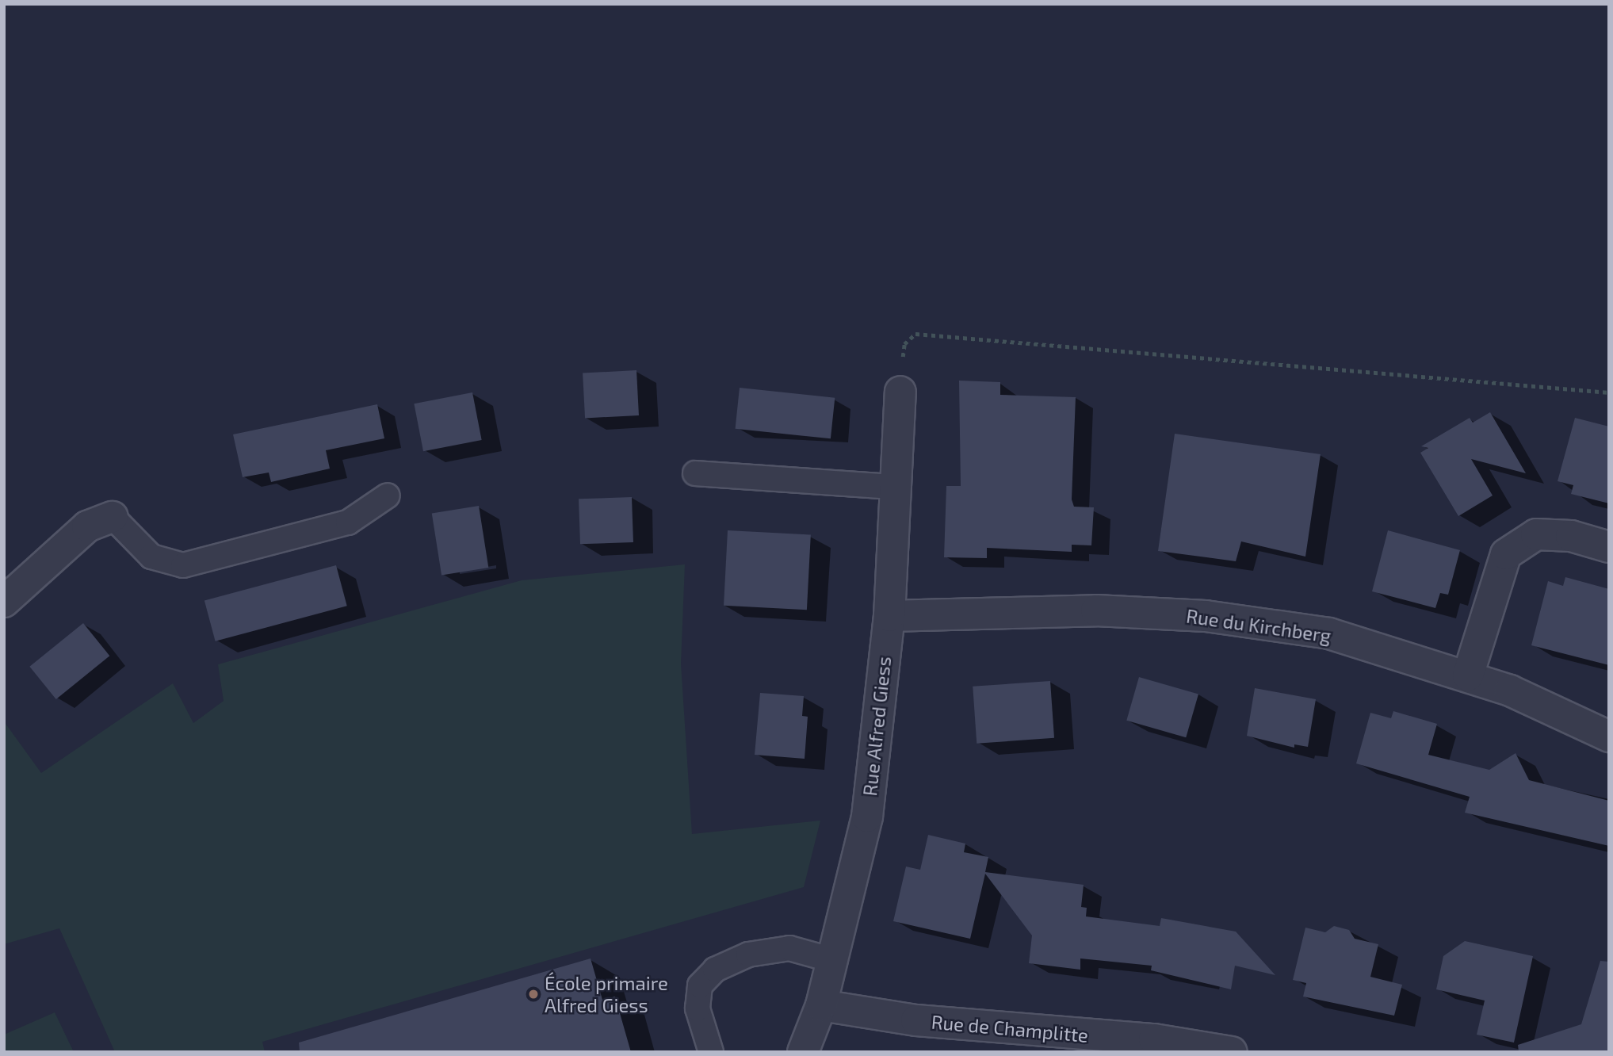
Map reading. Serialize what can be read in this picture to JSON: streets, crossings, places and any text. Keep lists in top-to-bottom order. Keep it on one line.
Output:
{"streets":{"street":["Rue du Kirchberg","Rue Alfred Giess","Rue de Champlitte"]},"crossings":[["Rue du Kirchberg","Rue Alfred Giess"],["Rue Alfred Giess","Rue de Champlitte"]],"places":["École primaire Alfred Giess"]}
